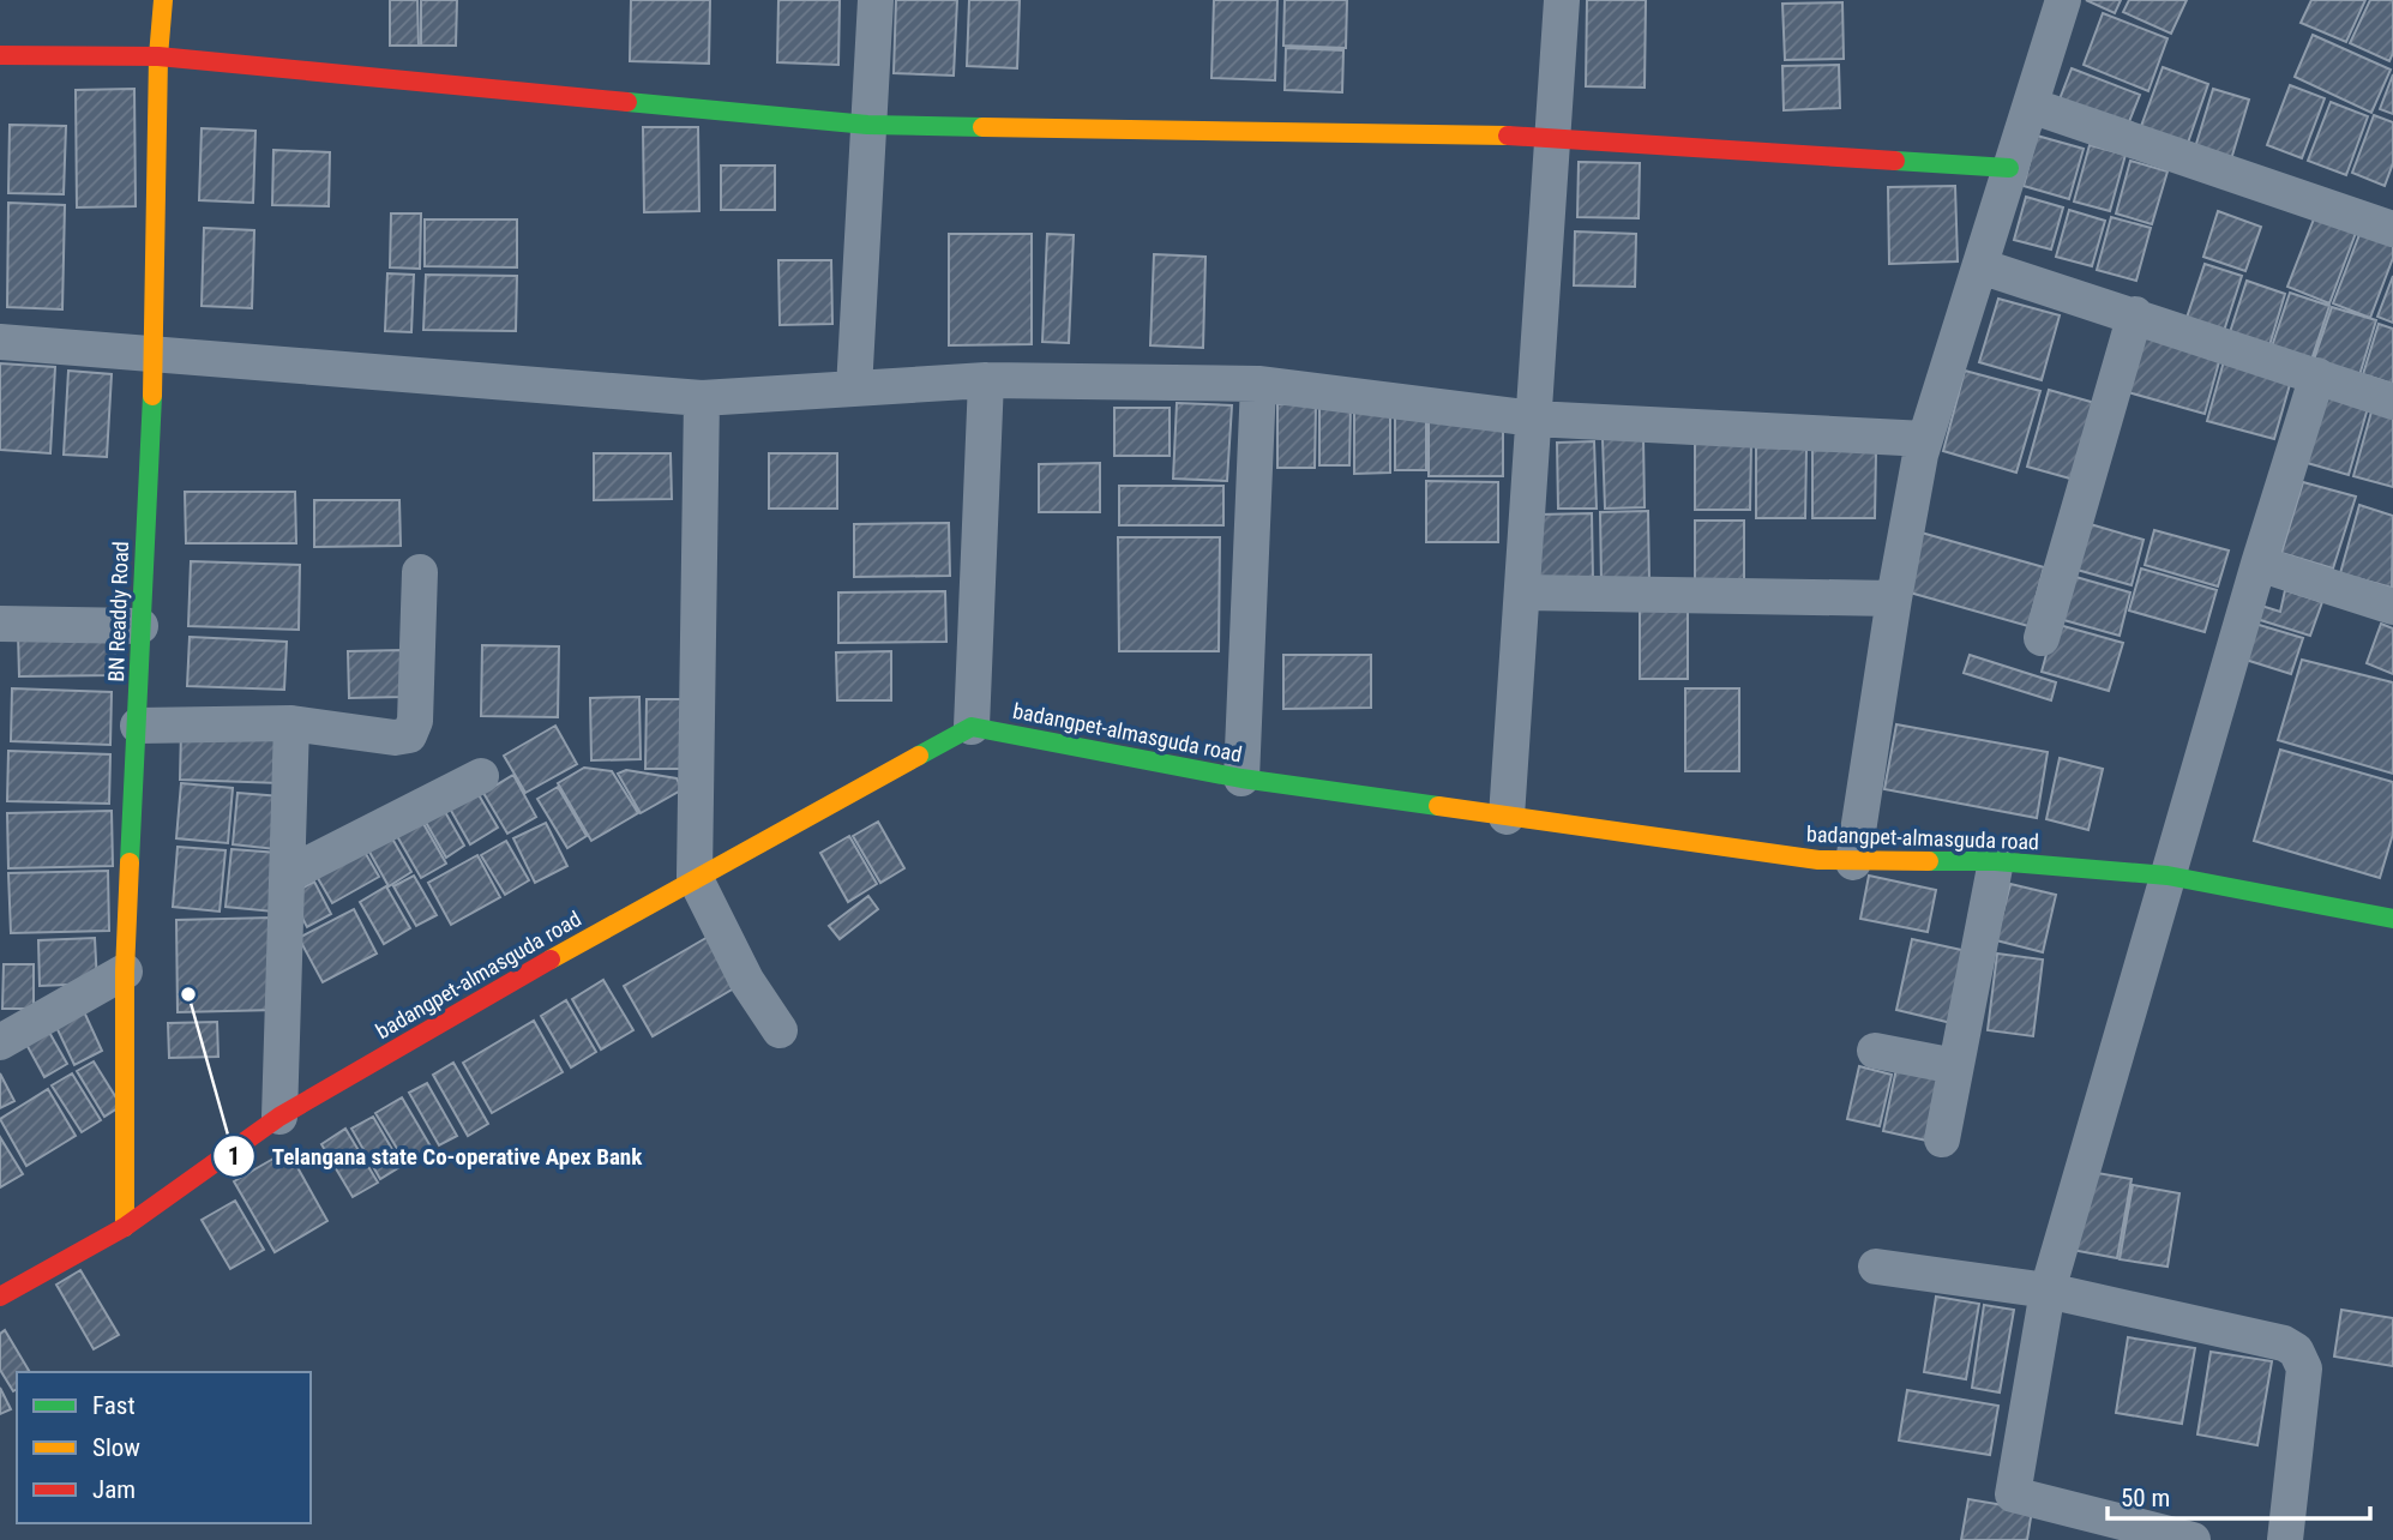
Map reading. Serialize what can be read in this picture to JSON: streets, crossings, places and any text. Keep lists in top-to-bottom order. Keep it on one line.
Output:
{"streets":{"street":["BN Readdy Road","badangpet-almasguda road"]},"crossings":[["BN Readdy Road","badangpet-almasguda road"]],"places":["Telangana state Co-operative Apex Bank"],"legend":["Fast","Slow","Jam"],"scale_bar":"50 m"}
